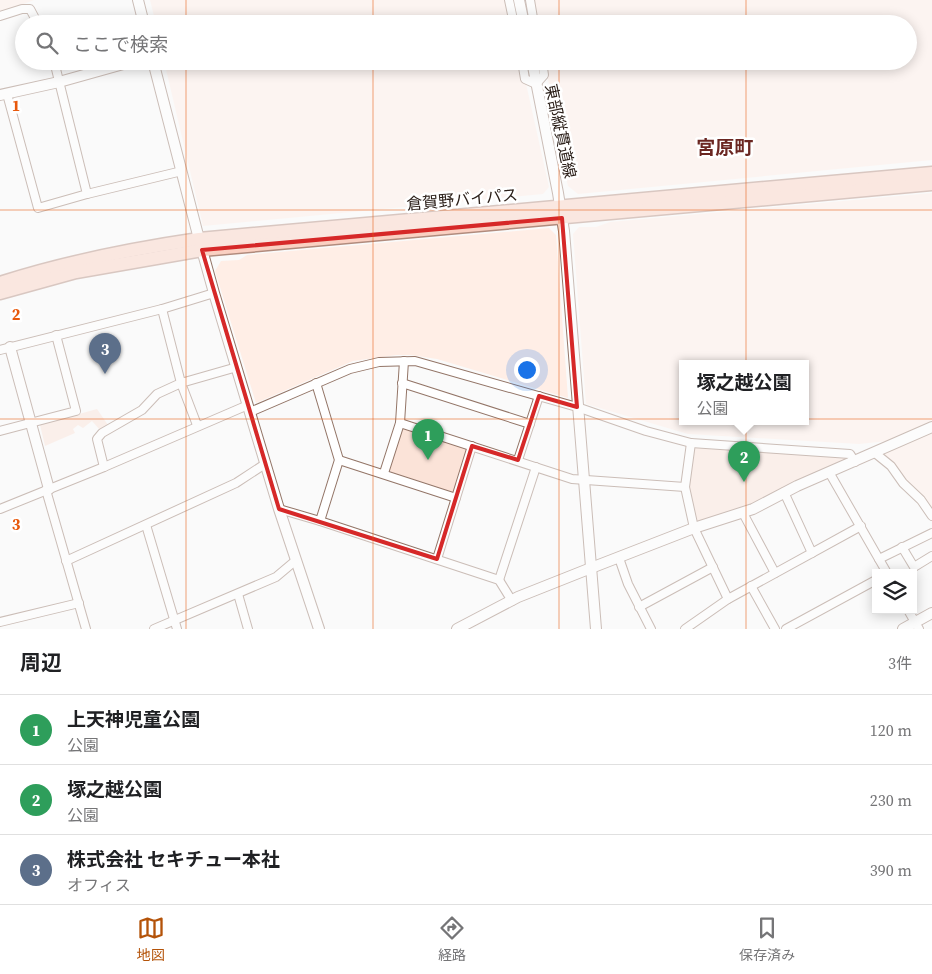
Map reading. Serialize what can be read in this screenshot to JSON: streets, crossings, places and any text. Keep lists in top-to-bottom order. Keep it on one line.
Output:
{"streets":{"highway":["倉賀野バイパス"],"street":["東部縦貫道線"]},"crossings":[["東部縦貫道線","倉賀野バイパス"]],"districts":["宮原町"],"page":{"search":"ここで検索","pins":["3","1","2"],"popup":["塚之越公園","公園"],"heading":["周辺","3件"],"list":[{"mark":"1","name":"上天神児童公園","note":"公園","value":"120 m"},{"mark":"2","name":"塚之越公園","note":"公園","value":"230 m"},{"mark":"3","name":"株式会社 セキチュー本社","note":"オフィス","value":"390 m"}],"nav":["地図","経路","保存済み"]},"grid":{"rows":["1","2","3"]}}
